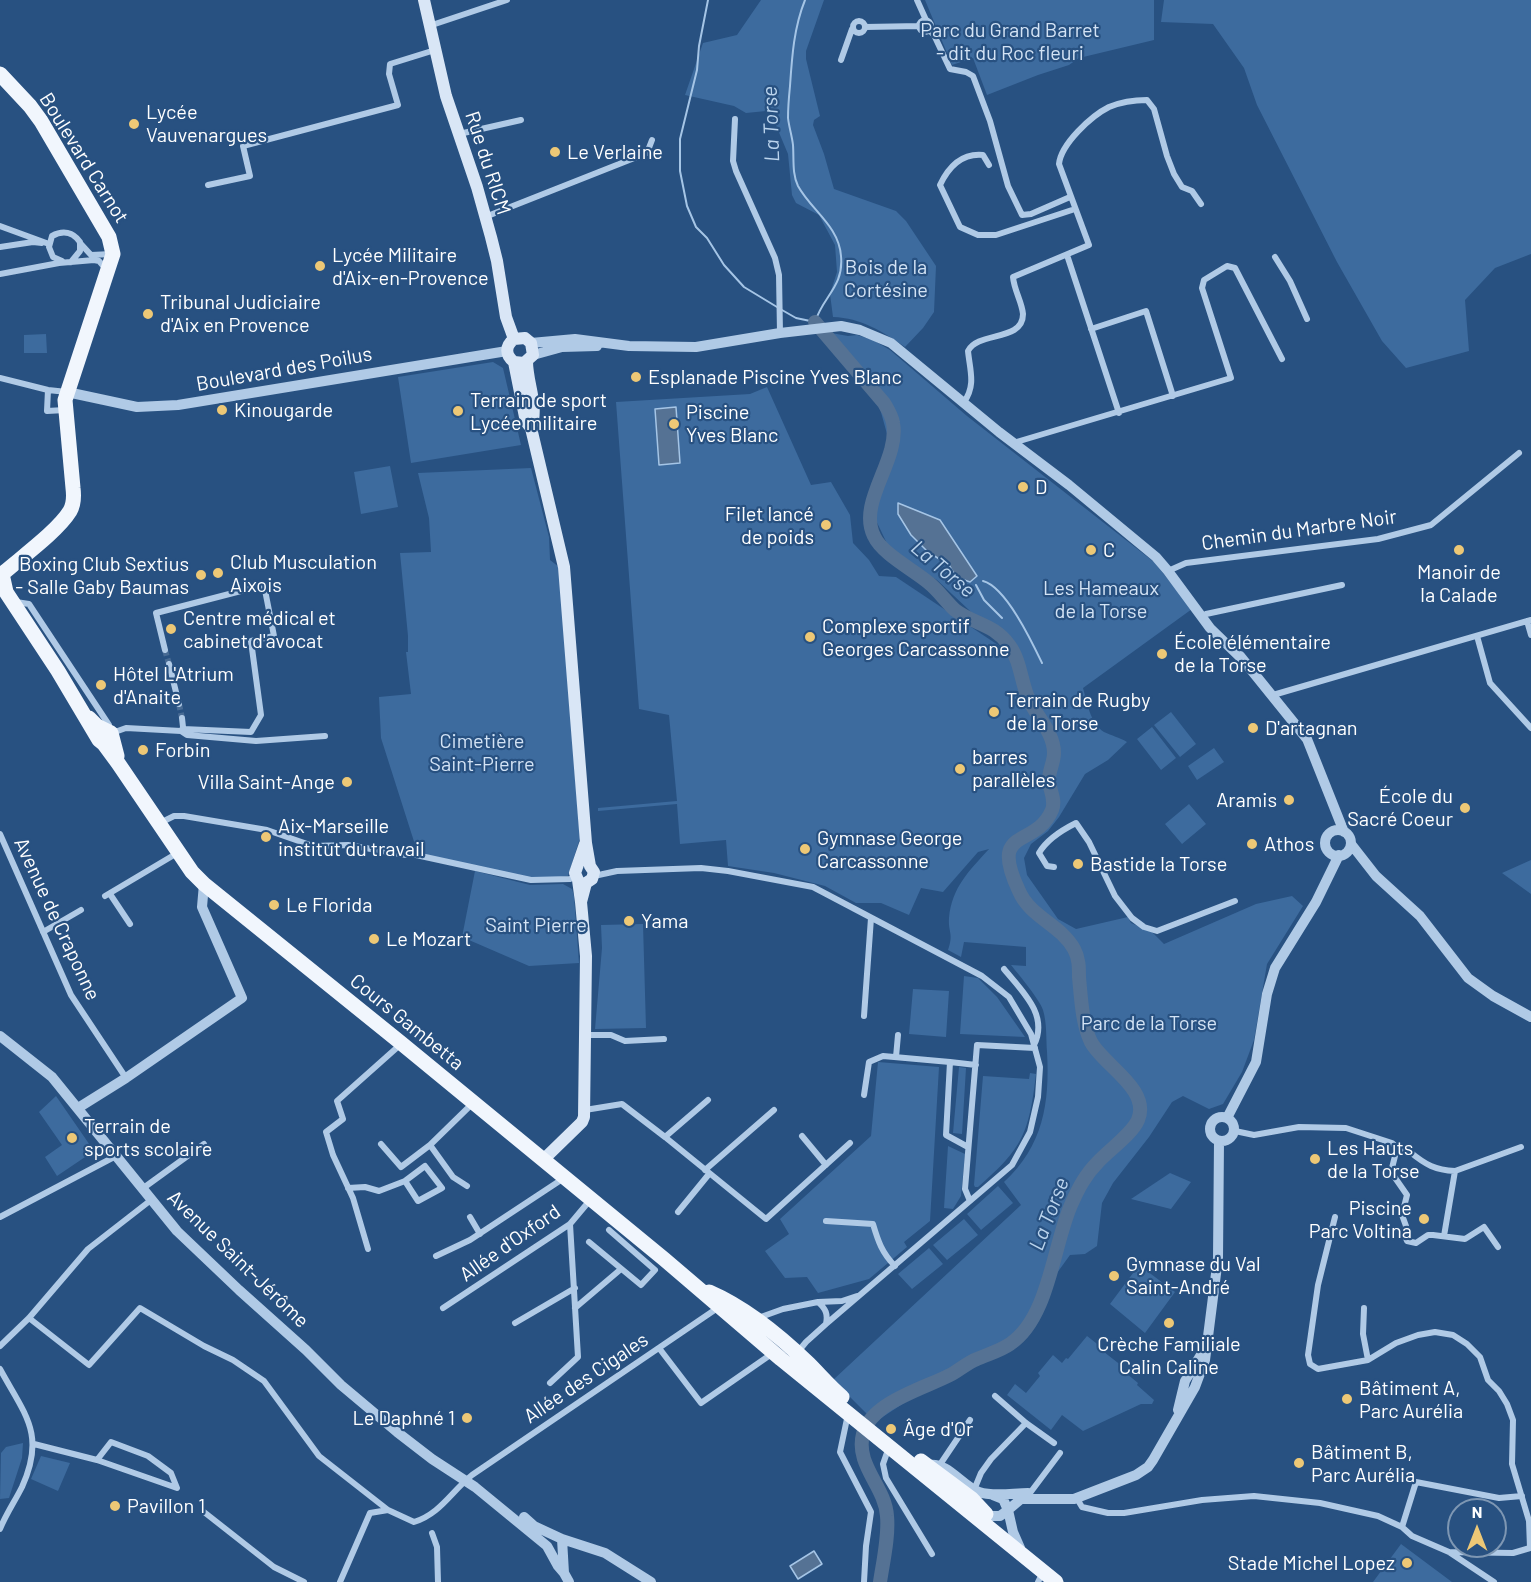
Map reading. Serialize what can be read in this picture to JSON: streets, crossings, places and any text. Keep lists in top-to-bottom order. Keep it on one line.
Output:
{"streets":{"main road":["Boulevard Carnot","Rue du RICM","Cours Gambetta"],"street":["Boulevard des Poilus","Chemin du Marbre Noir","Avenue de Craponne","Allée d'Oxford","Avenue Saint-Jérôme","Allée des Cigales"]},"crossings":[["Boulevard Carnot","Boulevard des Poilus"],["Boulevard Carnot","Cours Gambetta"],["Rue du RICM","Boulevard des Poilus"],["Cours Gambetta","Allée d'Oxford"],["Cours Gambetta","Allée des Cigales"],["Avenue Saint-Jérôme","Allée des Cigales"]],"water":["La Torse"],"parks":["Parc du Grand Barret - dit du Roc fleuri","Bois de la Cortésine","Les Hameaux de la Torse","Cimetière Saint-Pierre","Saint Pierre","Parc de la Torse"],"places":["Lycée Vauvenargues","Le Verlaine","Lycée Militaire d'Aix-en-Provence","Tribunal Judiciaire d'Aix en Provence","Esplanade Piscine Yves Blanc","Kinougarde","Terrain de sport Lycée militaire","Piscine Yves Blanc","D","Filet lancé de poids","C","Manoir de la Calade","Club Musculation Aixois","Boxing Club Sextius - Salle Gaby Baumas","Centre médical et cabinet d'avocat","Complexe sportif Georges Carcassonne","École élémentaire de la Torse","Hôtel L'Atrium d'Anaite","Terrain de Rugby de la Torse","D'artagnan","Forbin","barres parallèles","Villa Saint-Ange","Aramis","École du Sacré Coeur","Aix-Marseille institut du travail","Athos","Gymnase George Carcassonne","Bastide la Torse","Le Florida","Yama","Le Mozart","Terrain de sports scolaire","Les Hauts de la Torse","Piscine Parc Voltina","Gymnase du Val Saint-André","Crèche Familiale Calin Caline","Bâtiment A, Parc Aurélia","Le Daphné 1","Âge d'Or","Bâtiment B, Parc Aurélia","Pavillon 1","Stade Michel Lopez"],"north":"top"}
